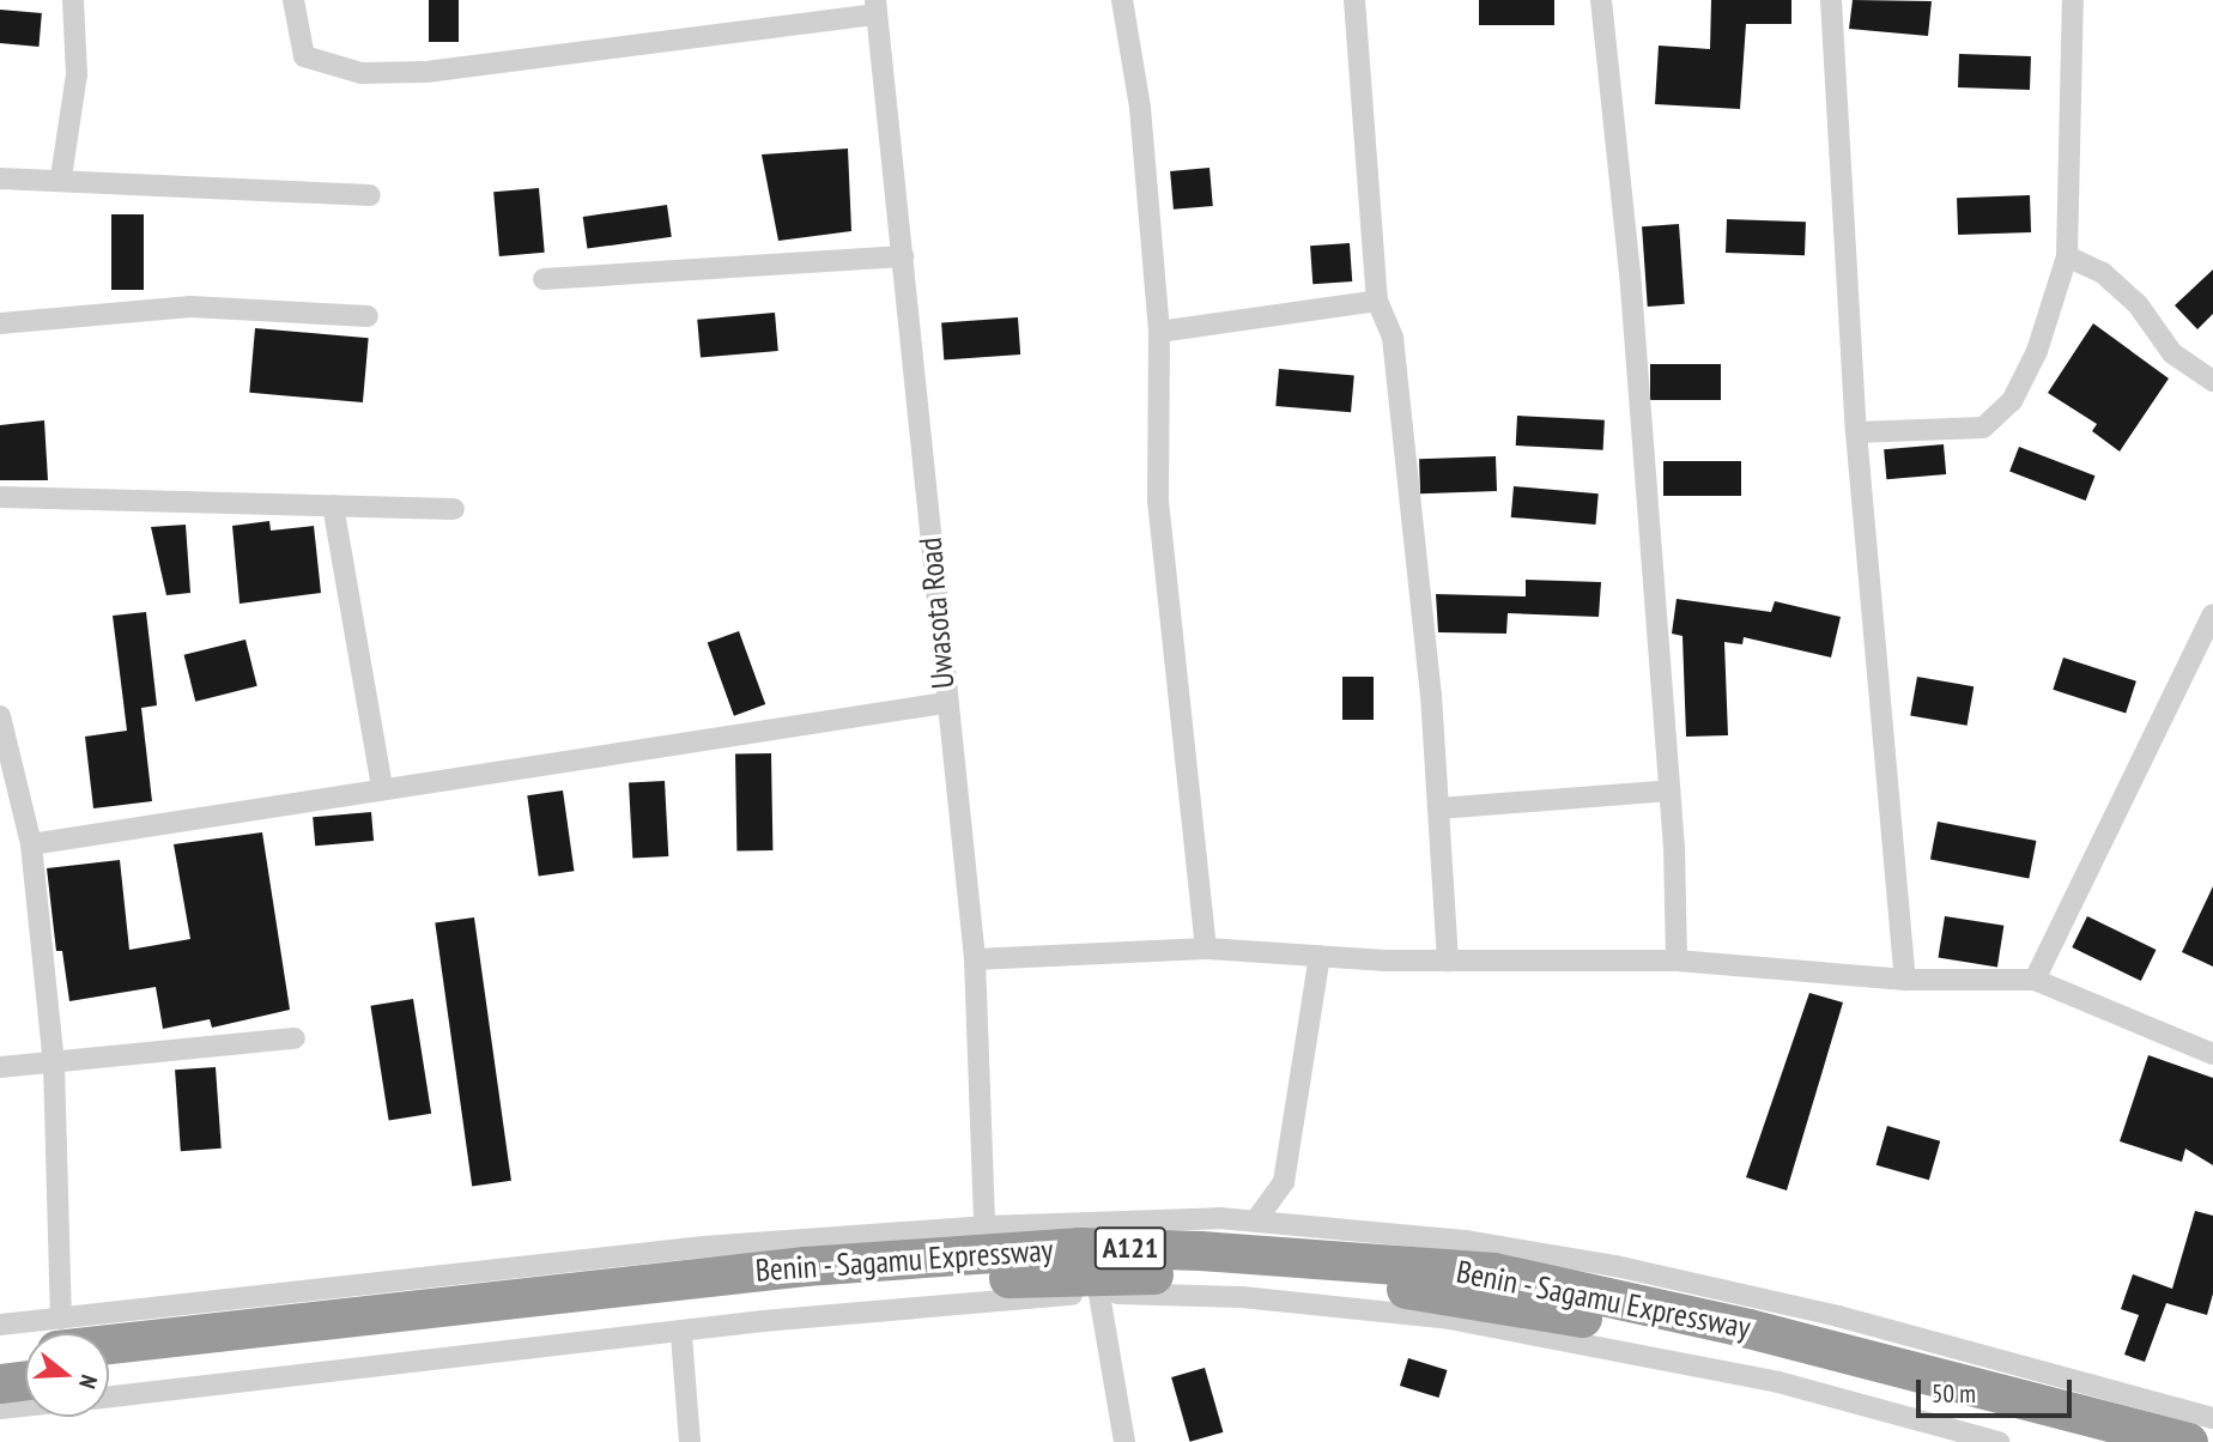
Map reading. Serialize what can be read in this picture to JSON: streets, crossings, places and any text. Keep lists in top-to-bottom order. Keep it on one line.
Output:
{"streets":{"highway":["A121","Benin - Sagamu Expressway"],"street":["Uwasota Road"]},"scale_bar":"50 m","north":"right"}
